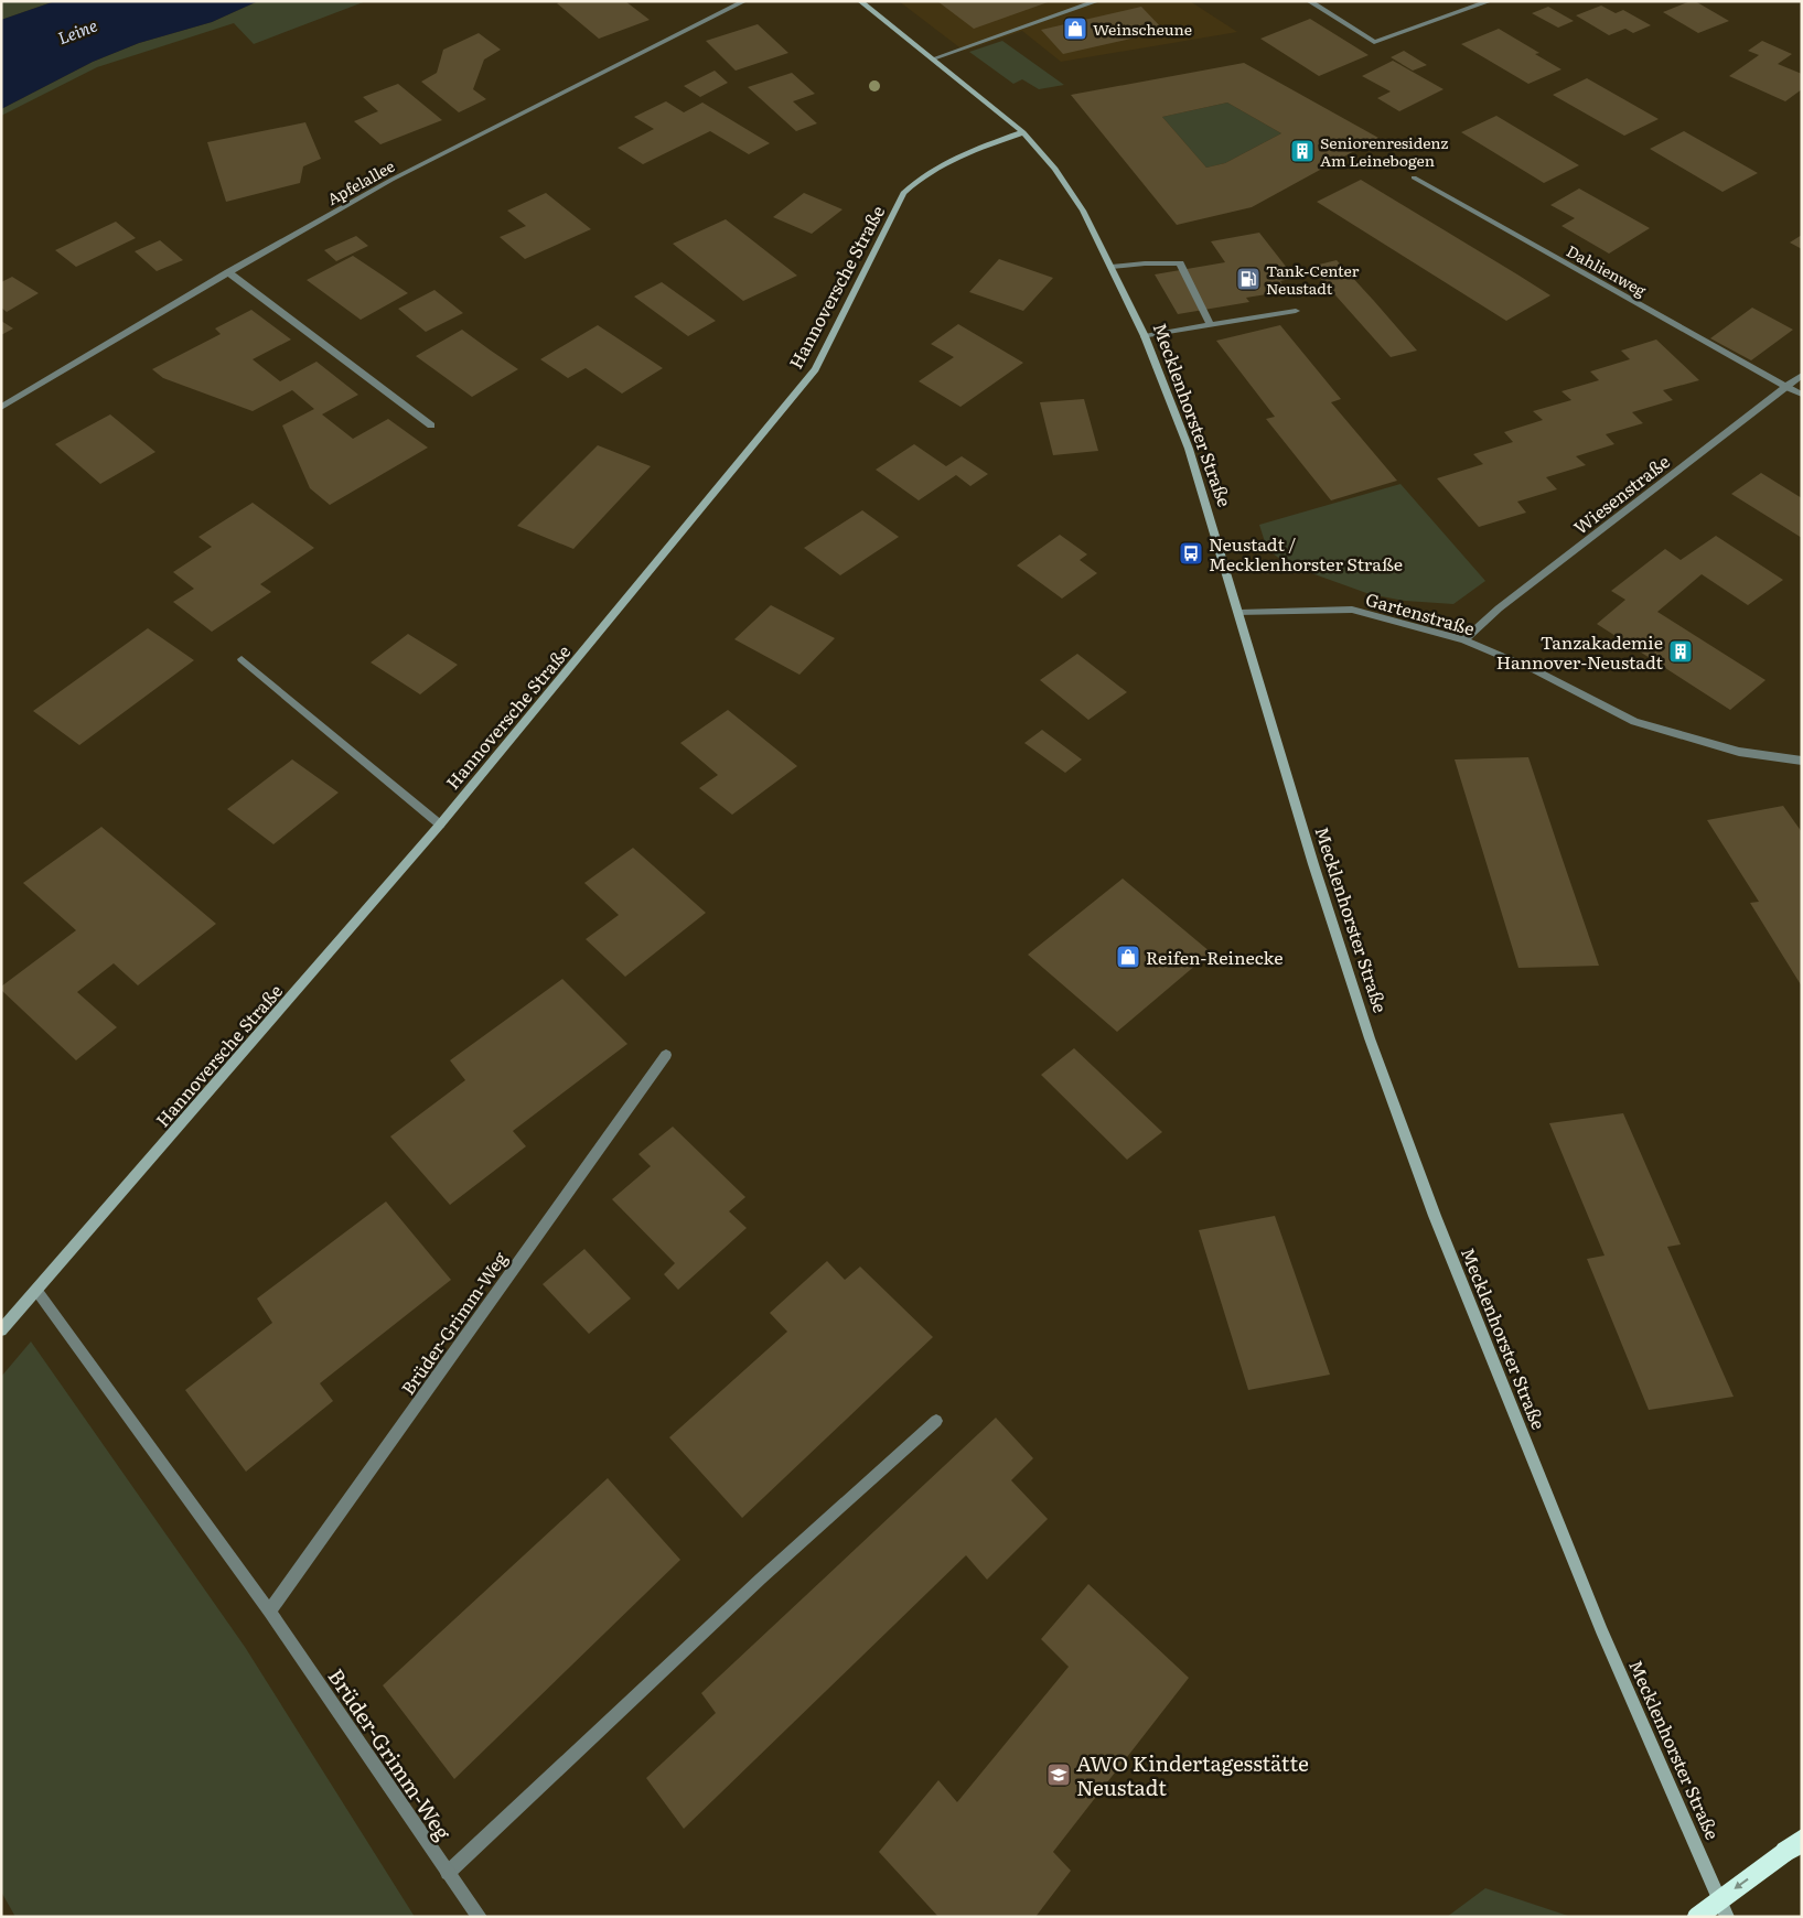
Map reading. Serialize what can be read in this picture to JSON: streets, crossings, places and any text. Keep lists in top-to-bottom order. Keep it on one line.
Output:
{"streets":{"main road":["Hannoversche Straße","Mecklenhorster Straße"],"street":["Apfelallee","Dahlienweg","Wiesenstraße","Gartenstraße","Brüder-Grimm-Weg"]},"crossings":[["Dahlienweg","Wiesenstraße"],["Hannoversche Straße","Mecklenhorster Straße"],["Hannoversche Straße","Brüder-Grimm-Weg"],["Mecklenhorster Straße","Gartenstraße"],["Wiesenstraße","Gartenstraße"]],"water":["Leine"],"places":{"shop":["Weinscheune","Reifen-Reinecke"],"building":["Seniorenresidenz Am Leinebogen","Tanzakademie Hannover-Neustadt"],"fuel station":["Tank-Center Neustadt"],"bus stop":["Neustadt / Mecklenhorster Straße"],"school or university":["AWO Kindertagesstätte Neustadt"]}}
